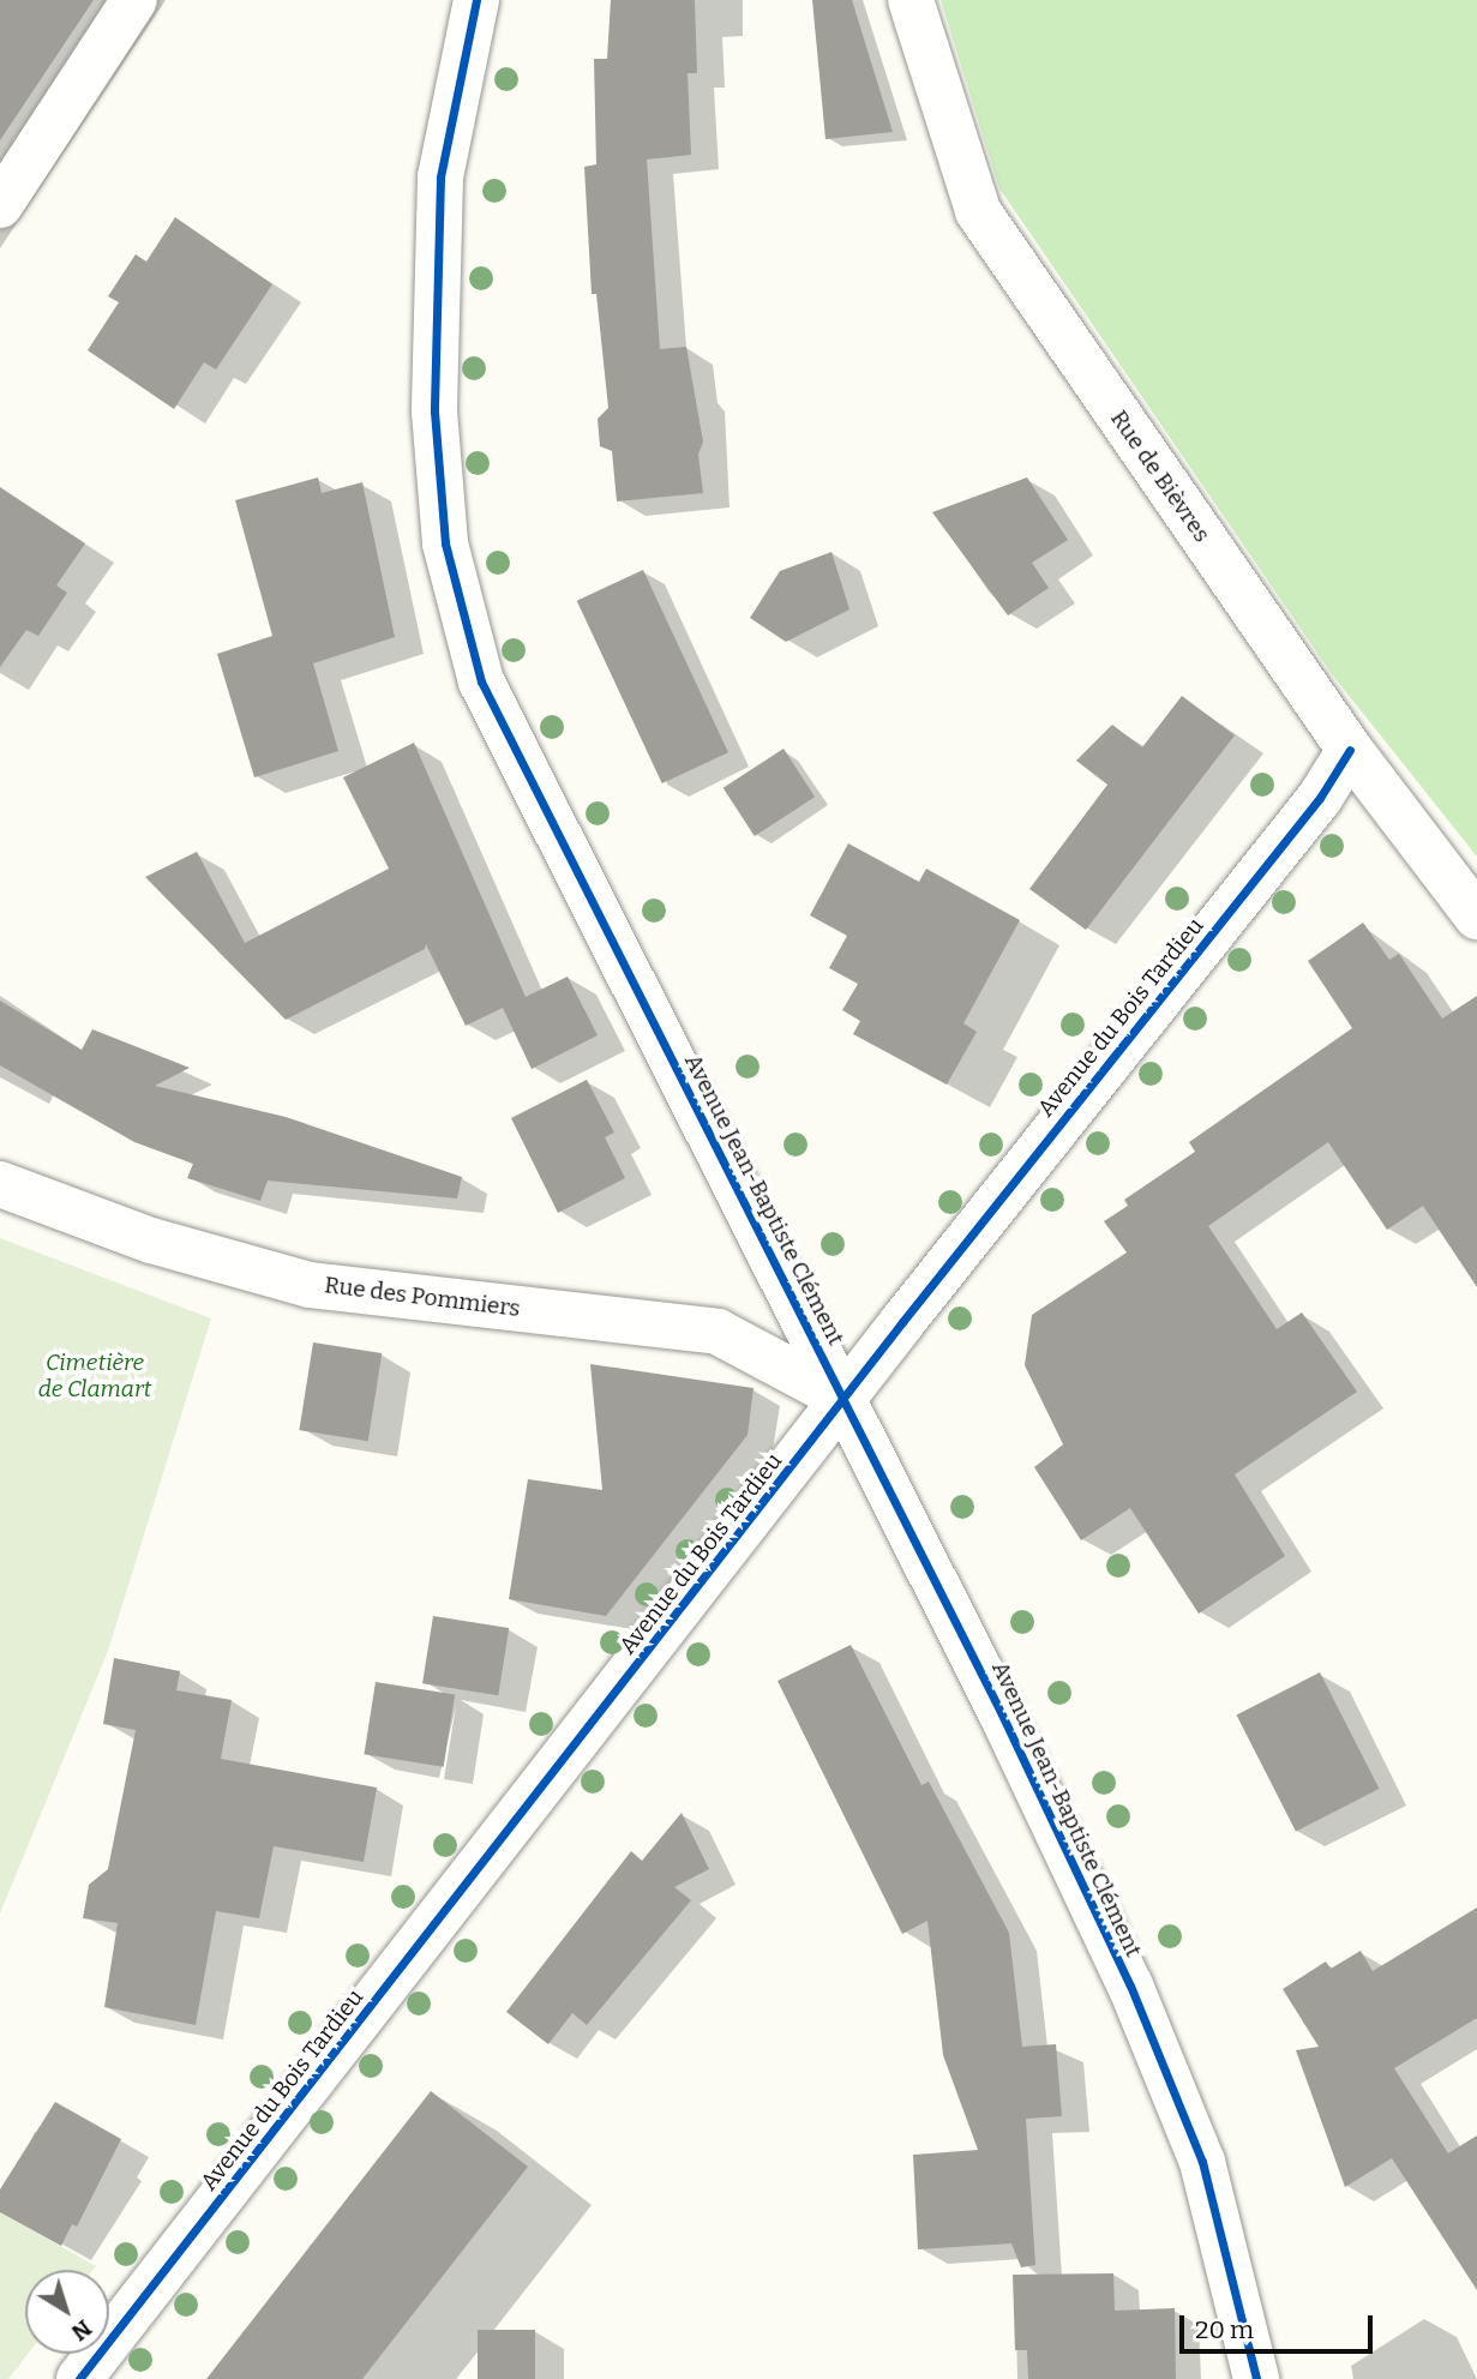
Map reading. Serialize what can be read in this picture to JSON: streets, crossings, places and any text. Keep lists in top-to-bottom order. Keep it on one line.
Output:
{"streets":{"street":["Rue de Bièvres","Avenue du Bois Tardieu","Avenue Jean-Baptiste Clément","Rue des Pommiers"]},"crossings":[["Rue de Bièvres","Avenue du Bois Tardieu"],["Avenue du Bois Tardieu","Avenue Jean-Baptiste Clément"],["Avenue du Bois Tardieu","Rue des Pommiers"],["Avenue Jean-Baptiste Clément","Rue des Pommiers"]],"parks":["Cimetière de Clamart"],"scale_bar":"20 m","north":"bottom right"}
